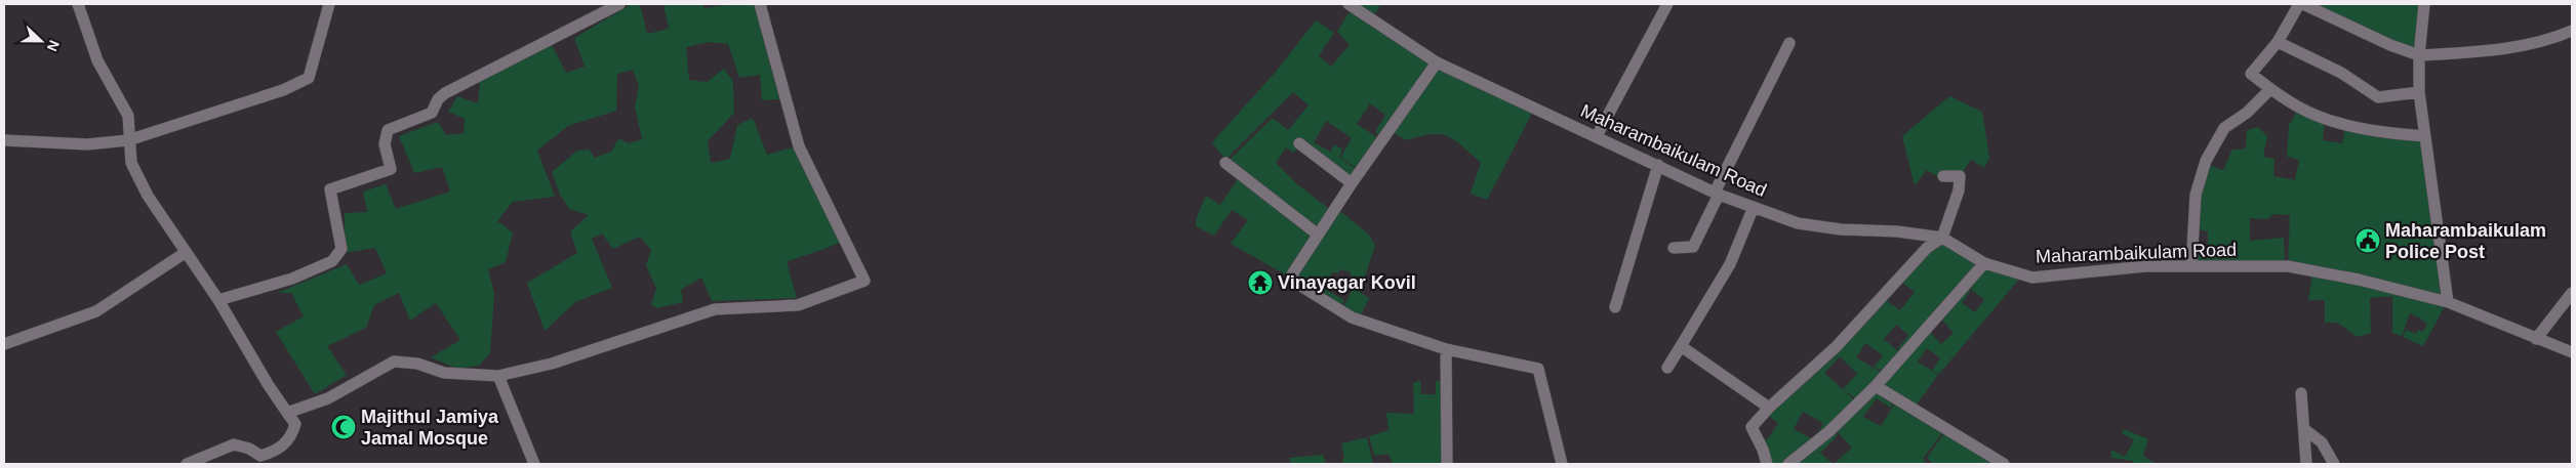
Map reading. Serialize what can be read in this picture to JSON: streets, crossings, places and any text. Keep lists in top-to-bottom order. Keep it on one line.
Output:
{"streets":{"street":["Maharambaikulam Road"]},"places":{"public building":["Maharambaikulam Police Post"],"temple":["Vinayagar Kovil"],"mosque":["Majithul Jamiya Jamal Mosque"]},"north":"right"}
